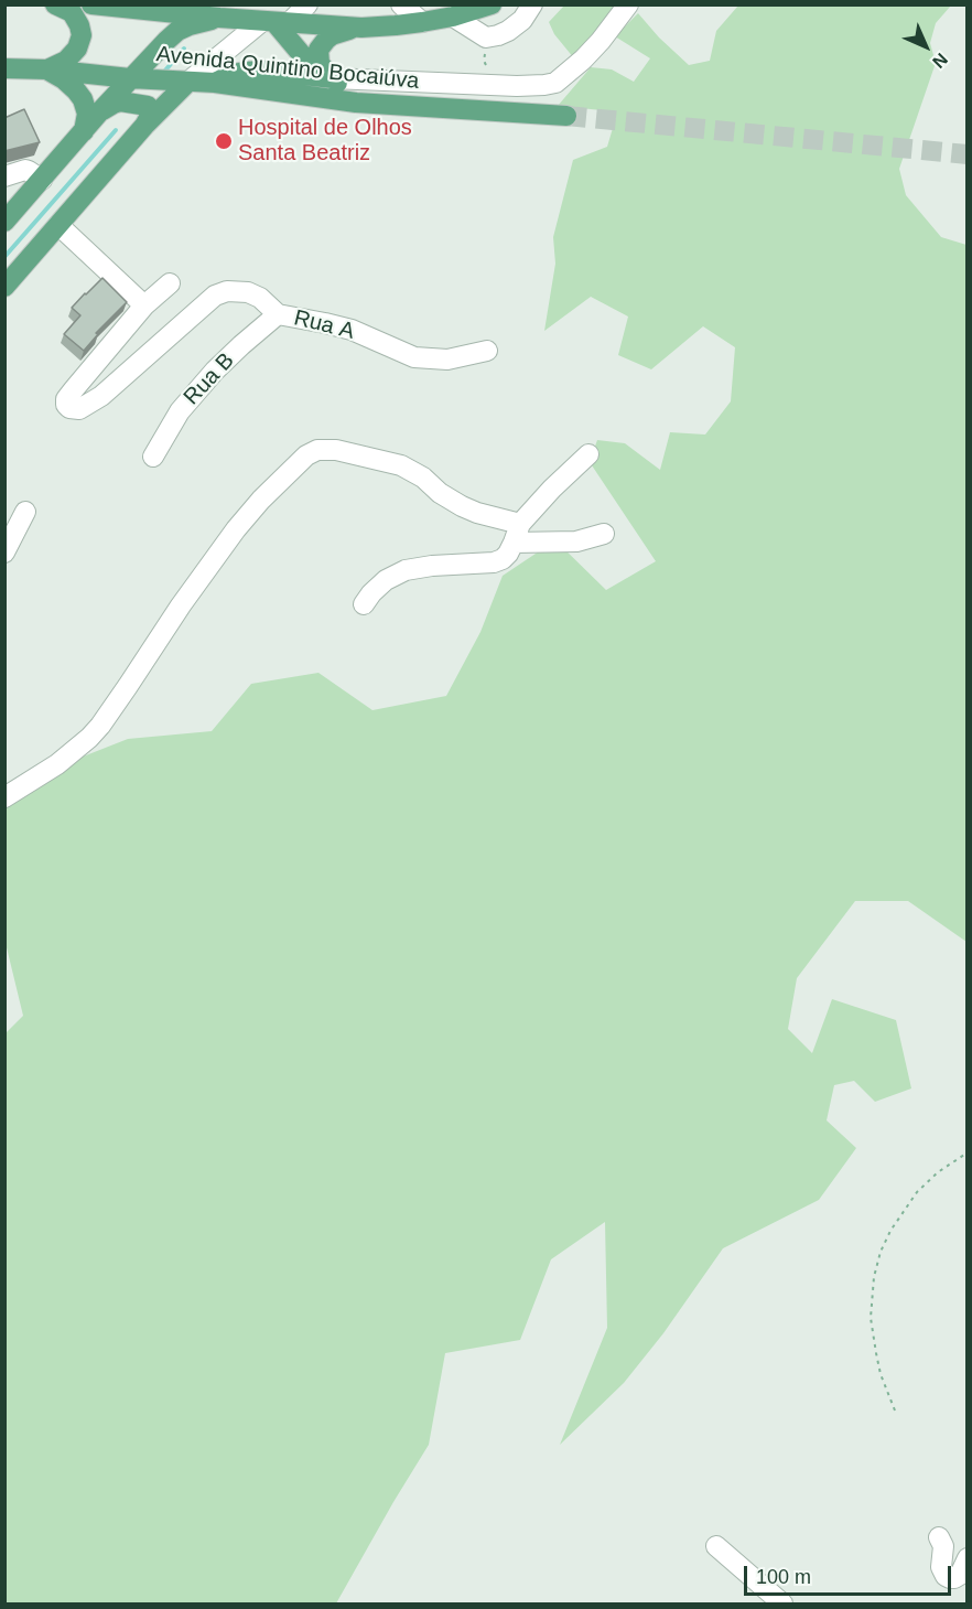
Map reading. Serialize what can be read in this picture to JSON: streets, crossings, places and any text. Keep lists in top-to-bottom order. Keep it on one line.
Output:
{"streets":{"main road":["Avenida Quintino Bocaiúva"],"street":["Rua A","Rua B"]},"crossings":[["Rua A","Rua B"]],"places":["Hospital de Olhos Santa Beatriz"],"scale_bar":"100 m","north":"bottom right"}
